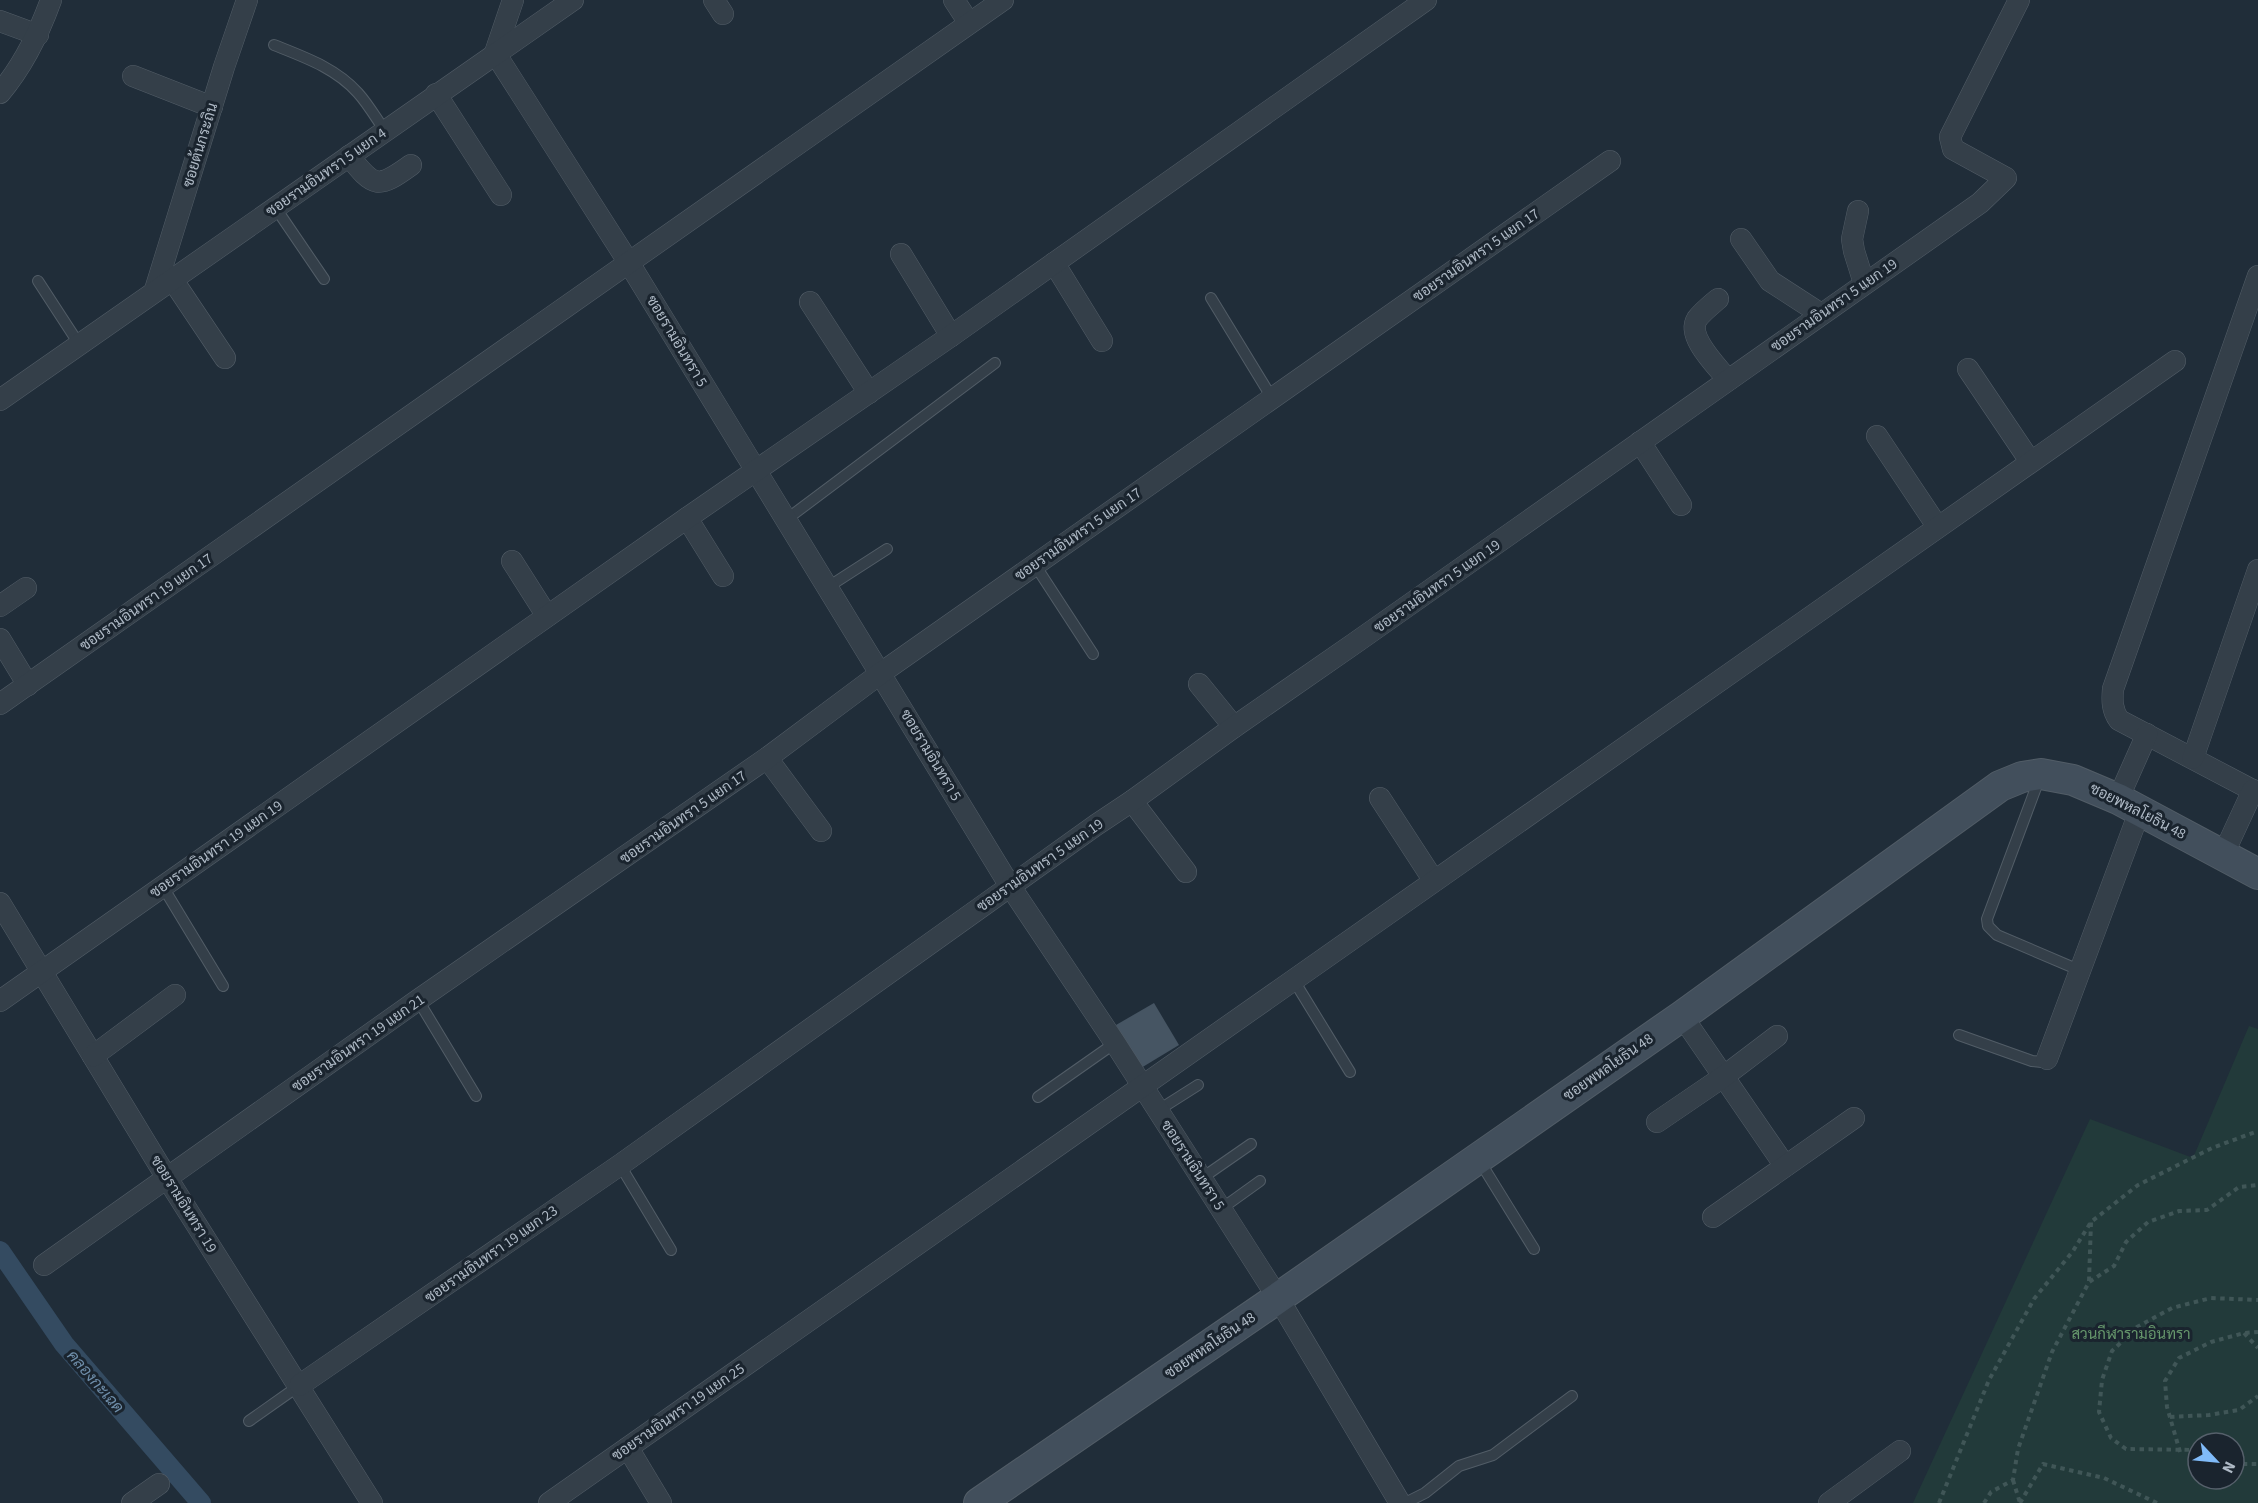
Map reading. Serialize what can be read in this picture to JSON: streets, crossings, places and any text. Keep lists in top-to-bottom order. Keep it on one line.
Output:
{"streets":{"street":["ซอยต้นกระถิน","ซอยรามอินทรา 5 แยก 4","ซอยรามอินทรา 5 แยก 17","ซอยรามอินทรา 5 แยก 19","ซอยรามอินทรา 5","ซอยรามอินทรา 19 แยก 17","ซอยพหลโยธิน 48","ซอยรามอินทรา 19 แยก 19","ซอยรามอินทรา 19 แยก 21","ซอยรามอินทรา 19","ซอยรามอินทรา 19 แยก 23","ซอยรามอินทรา 19 แยก 25"]},"crossings":[["ซอยต้นกระถิน","ซอยรามอินทรา 5 แยก 4"],["ซอยรามอินทรา 5 แยก 4","ซอยรามอินทรา 5"],["ซอยรามอินทรา 5 แยก 17","ซอยรามอินทรา 5"],["ซอยรามอินทรา 5 แยก 17","ซอยรามอินทรา 19 แยก 21"],["ซอยรามอินทรา 5 แยก 19","ซอยรามอินทรา 5"],["ซอยรามอินทรา 5 แยก 19","ซอยรามอินทรา 19 แยก 23"],["ซอยรามอินทรา 5","ซอยรามอินทรา 19 แยก 17"],["ซอยรามอินทรา 5","ซอยพหลโยธิน 48"],["ซอยรามอินทรา 5","ซอยรามอินทรา 19 แยก 19"],["ซอยรามอินทรา 5","ซอยรามอินทรา 19 แยก 25"],["ซอยรามอินทรา 19 แยก 19","ซอยรามอินทรา 19"],["ซอยรามอินทรา 19 แยก 21","ซอยรามอินทรา 19"],["ซอยรามอินทรา 19","ซอยรามอินทรา 19 แยก 23"]],"water":["คลองกะเฉด"],"parks":["สวนกีฬารามอินทรา"],"north":"bottom right"}
